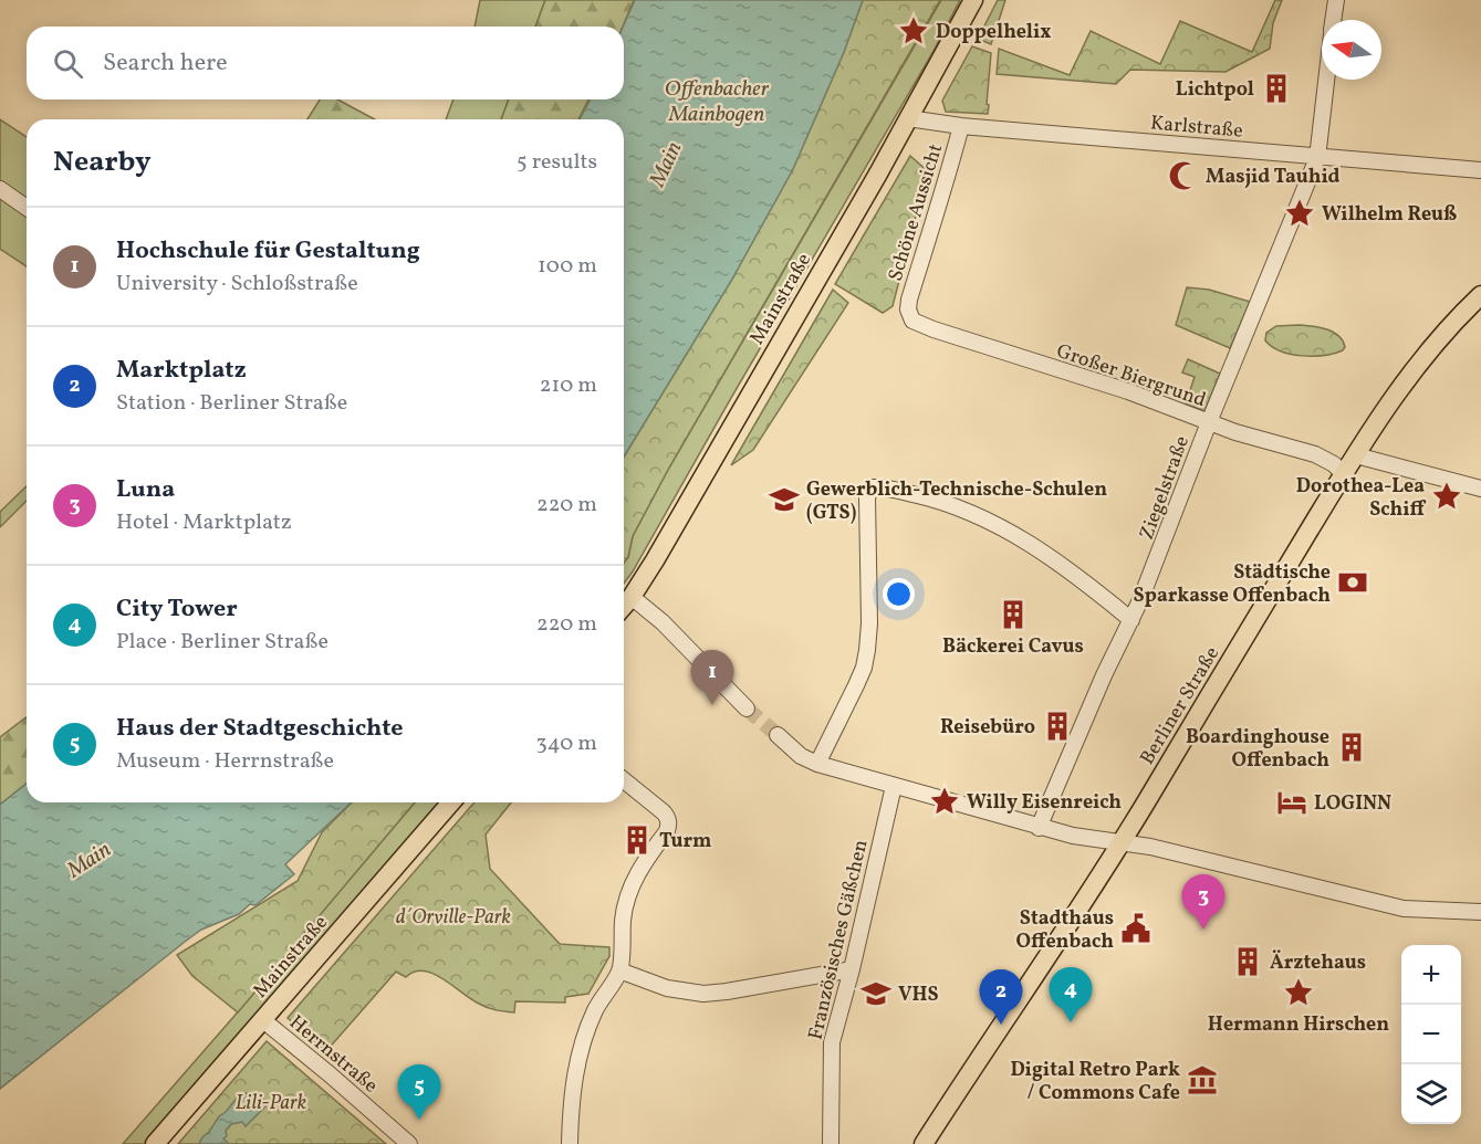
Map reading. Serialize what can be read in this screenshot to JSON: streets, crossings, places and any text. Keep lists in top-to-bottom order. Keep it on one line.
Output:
{"streets":{"main road":["Mainstraße","Berliner Straße"],"street":["Karlstraße","Schöne Aussicht","Großer Biergrund","Ziegelstraße","Französisches Gäßchen","Herrnstraße"]},"crossings":[["Karlstraße","Schöne Aussicht"],["Karlstraße","Mainstraße"],["Karlstraße","Ziegelstraße"],["Schöne Aussicht","Großer Biergrund"],["Mainstraße","Herrnstraße"],["Großer Biergrund","Ziegelstraße"],["Großer Biergrund","Berliner Straße"]],"water":["Offenbacher Mainbogen","Main"],"parks":["d´Orville-Park","Lili-Park"],"places":{"place":["Doppelhelix","Wilhelm Reuß","Dorothea-Lea Schiff","Willy Eisenreich","Hermann Hirschen"],"building":["Lichtpol","Bäckerei Cavus","Reisebüro","Boardinghouse Offenbach","Turm","Ärztehaus"],"mosque":["Masjid Tauhid"],"school or university":["Gewerblich-Technische-Schulen (GTS)","VHS"],"bank":["Städtische Sparkasse Offenbach"],"hotel":["LOGINN"],"public building":["Stadthaus Offenbach"],"museum":["Digital Retro Park / Commons Cafe"]},"north":"left","page":{"search":"Search here","heading":["Nearby","5 results"],"list":[{"mark":"1","name":"Hochschule für Gestaltung","note":"University · Schloßstraße","value":"100 m"},{"mark":"2","name":"Marktplatz","note":"Station · Berliner Straße","value":"210 m"},{"mark":"3","name":"Luna","note":"Hotel · Marktplatz","value":"220 m"},{"mark":"4","name":"City Tower","note":"Place · Berliner Straße","value":"220 m"},{"mark":"5","name":"Haus der Stadtgeschichte","note":"Museum · Herrnstraße","value":"340 m"}],"pins":["1","3","4","2","5"],"map_buttons":["+","−"]}}
